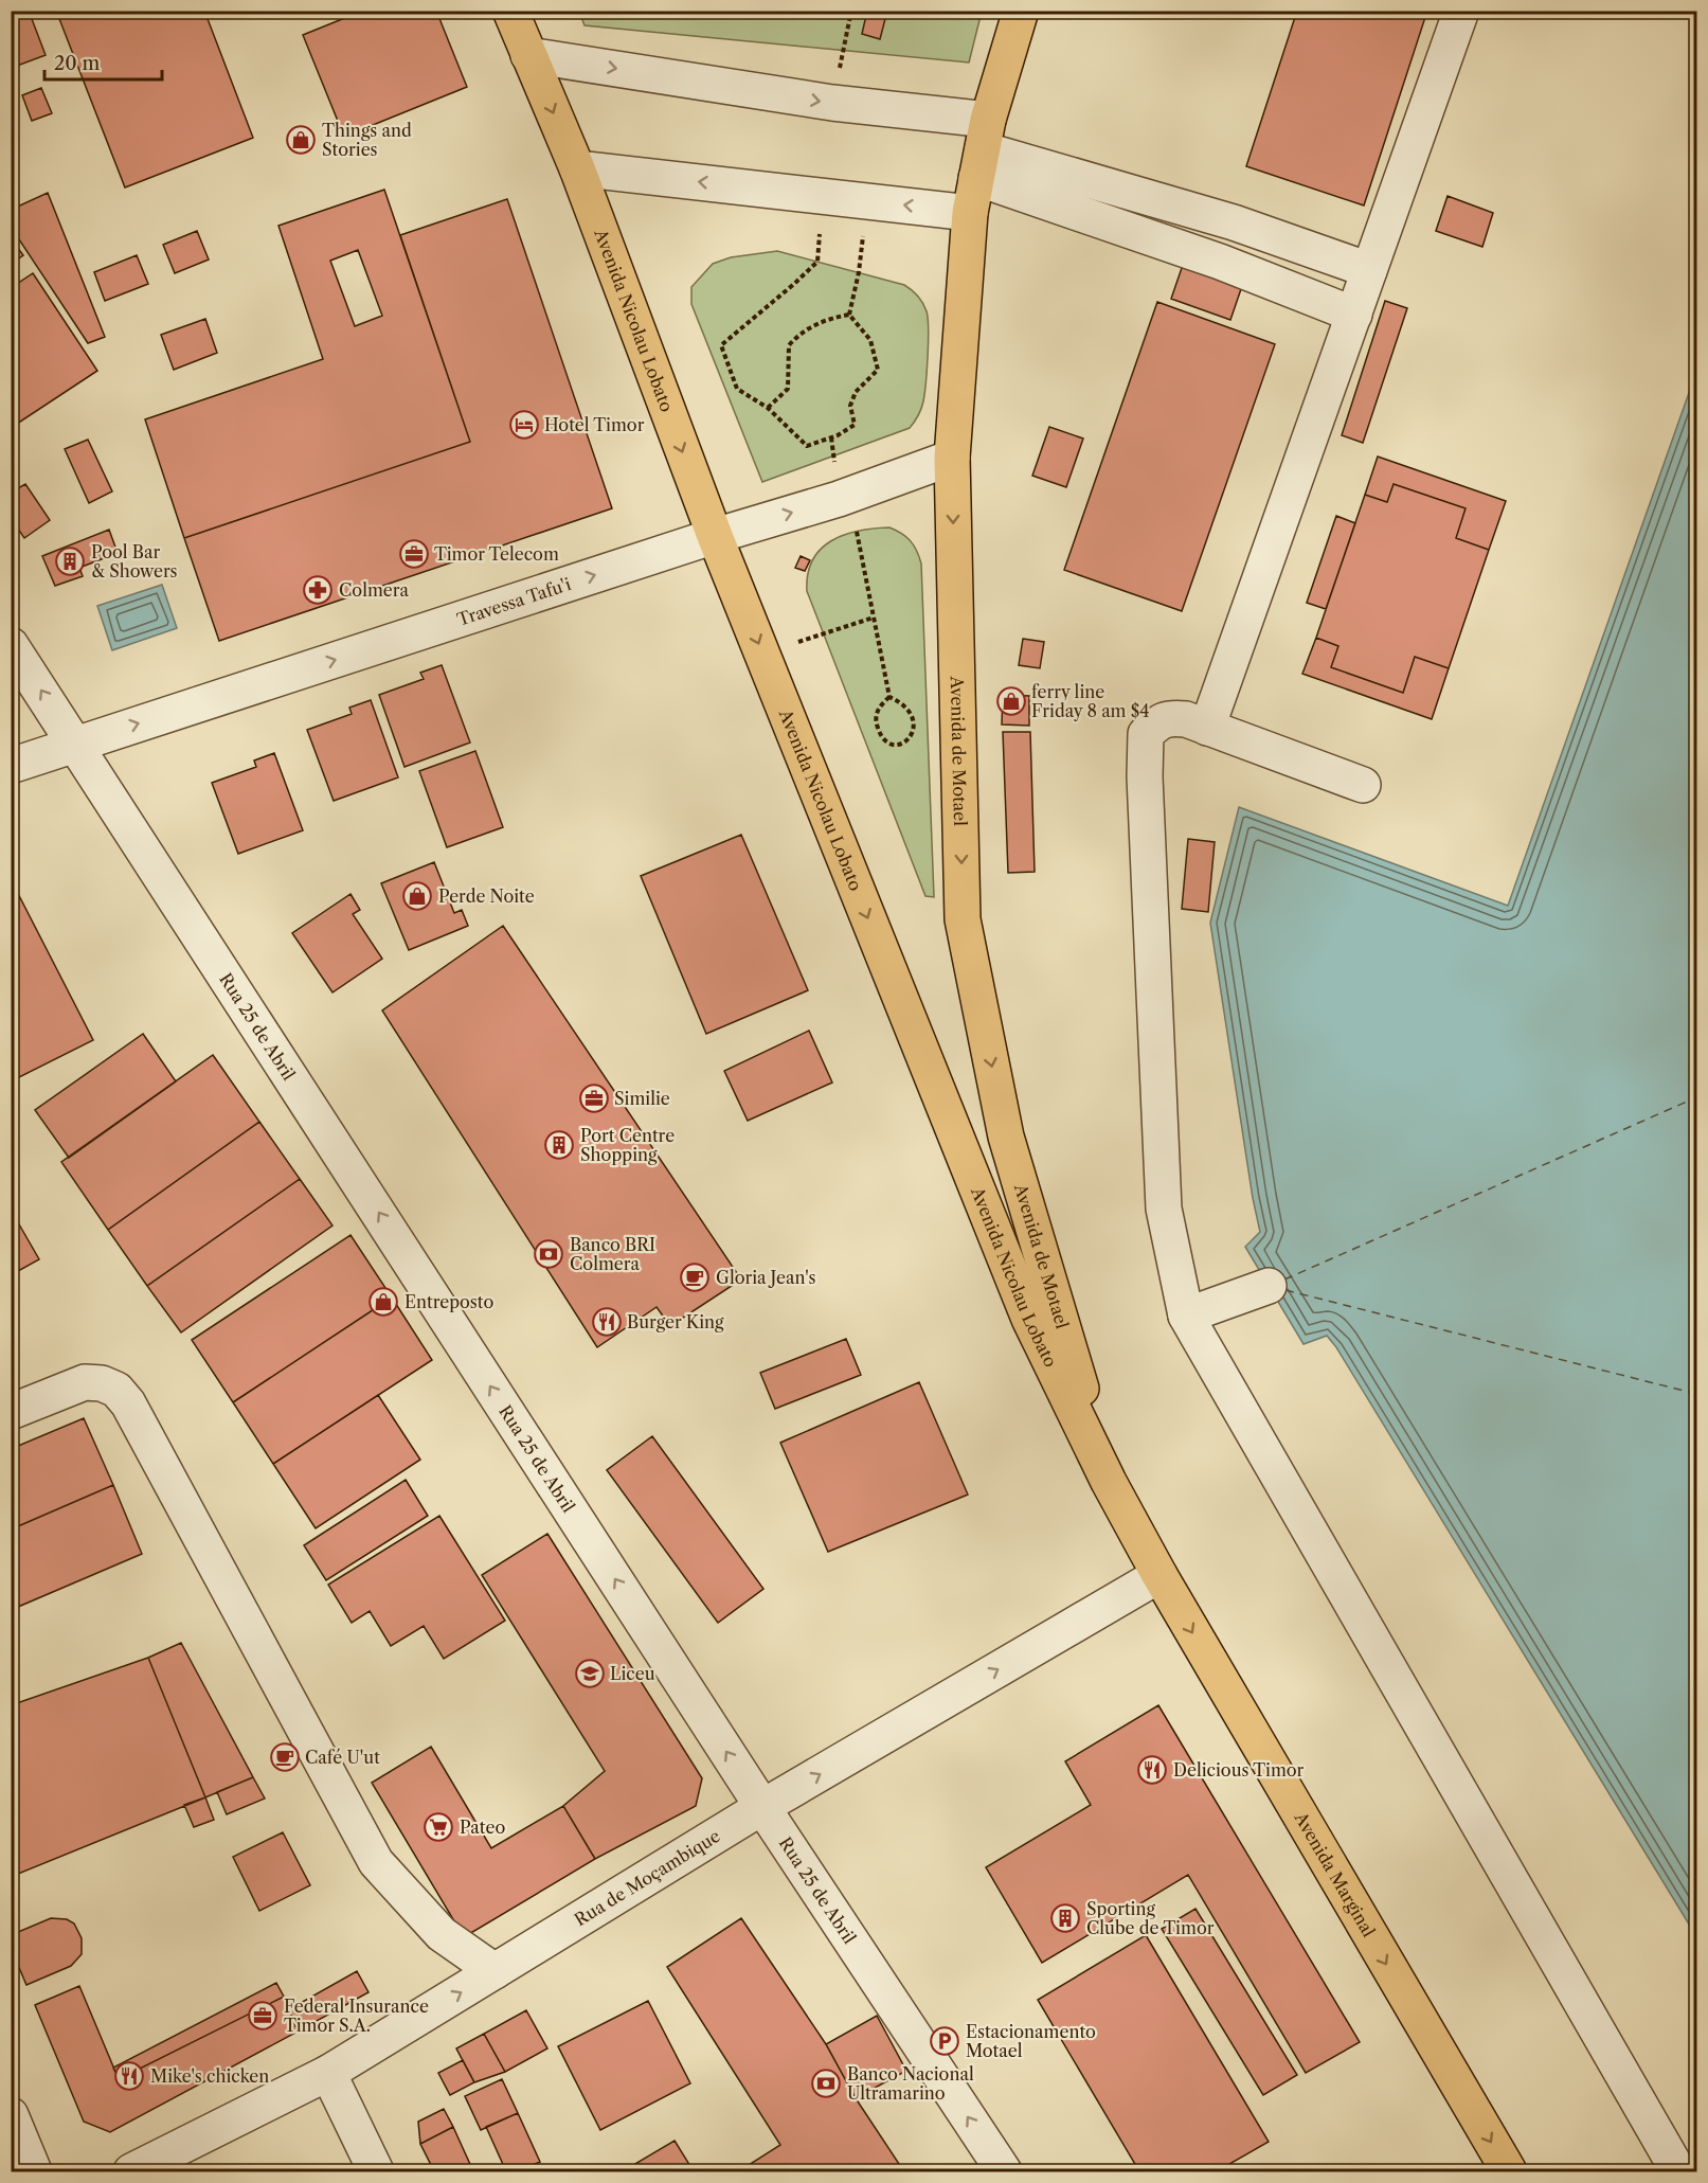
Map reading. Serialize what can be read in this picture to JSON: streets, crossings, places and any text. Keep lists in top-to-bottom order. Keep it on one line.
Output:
{"streets":{"main road":["Avenida Nicolau Lobato","Avenida de Motael","Avenida Marginal"],"street":["Travessa Tafu'i","Rua 25 de Abril","Rua de Moçambique"]},"crossings":[["Avenida Nicolau Lobato","Travessa Tafu'i"],["Avenida Nicolau Lobato","Avenida de Motael"],["Avenida Nicolau Lobato","Avenida Marginal"],["Avenida Nicolau Lobato","Rua de Moçambique"],["Travessa Tafu'i","Avenida de Motael"],["Travessa Tafu'i","Rua 25 de Abril"],["Rua 25 de Abril","Rua de Moçambique"],["Avenida Marginal","Rua de Moçambique"]],"one_way":["Avenida Nicolau Lobato","Travessa Tafu'i","Avenida de Motael","Rua 25 de Abril","Avenida Marginal","Rua de Moçambique"],"places":{"shop":["Things and Stories","ferry line Friday 8 am $4","Perde Noite","Entreposto"],"hotel":["Hotel Timor"],"office":["Timor Telecom","Similie","Federal Insurance Timor S.A."],"building":["Pool Bar & Showers","Port Centre Shopping","Sporting Clube de Timor"],"pharmacy":["Colmera"],"bank":["Banco BRI Colmera","Banco Nacional Ultramarino"],"cafe":["Gloria Jean's","Café U'ut"],"restaurant":["Burger King","Delicious Timor","Mike's chicken"],"school or university":["Liceu"],"supermarket":["Pateo"],"parking":["Estacionamento Motael"]},"scale_bar":"20 m"}
